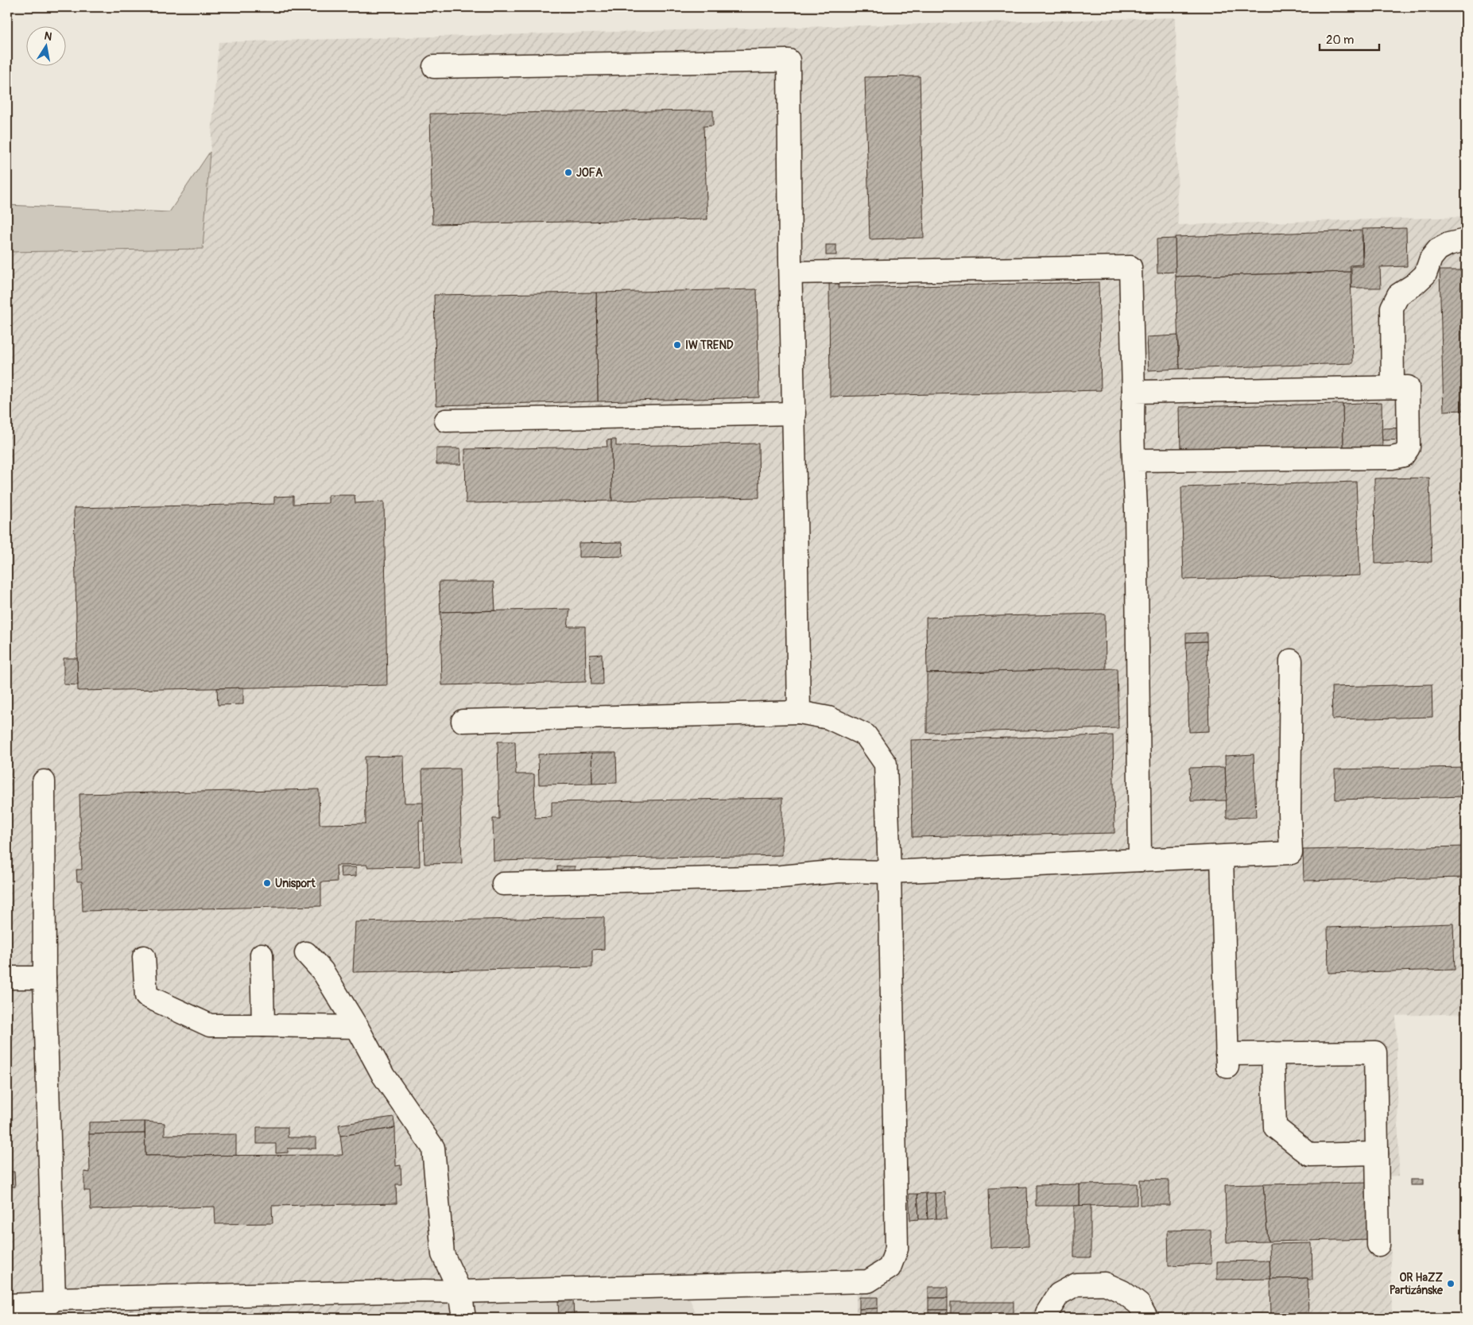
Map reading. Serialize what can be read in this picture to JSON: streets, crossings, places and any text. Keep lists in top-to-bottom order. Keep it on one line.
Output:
{"places":["JOFA","IW TREND","Unisport","OR HaZZ Partizánske"],"scale_bar":"20 m","north":"top"}
